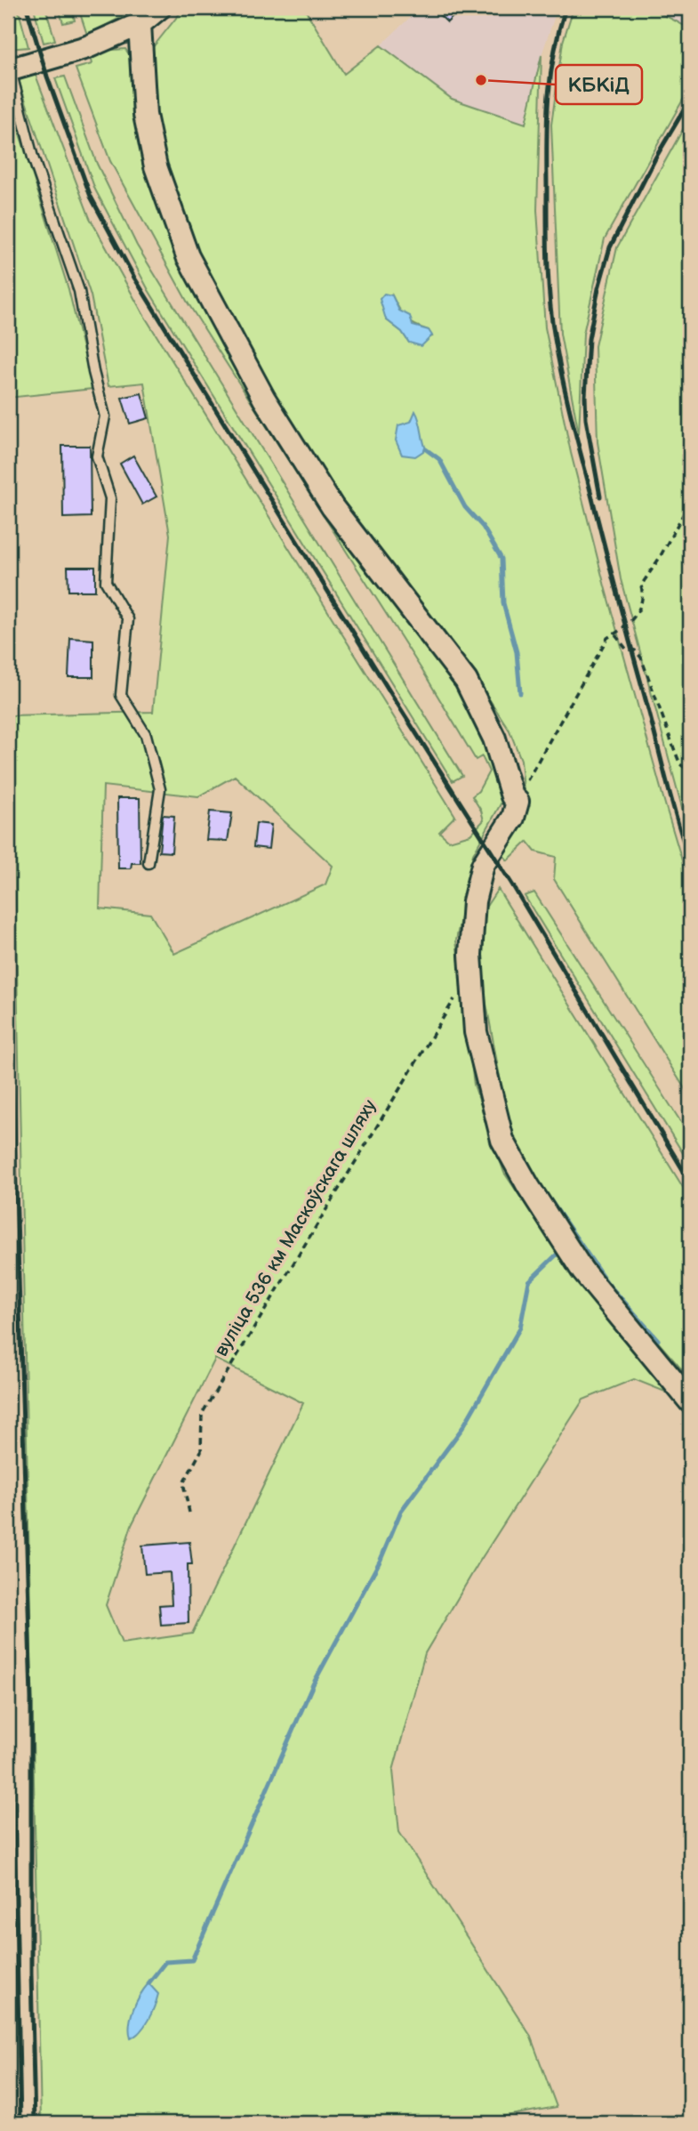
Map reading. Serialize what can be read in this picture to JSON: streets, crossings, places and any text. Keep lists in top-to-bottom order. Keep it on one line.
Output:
{"streets":{"path":["вуліца 536 км Маскоўскага шляху"]},"places":["КБКіД"]}
